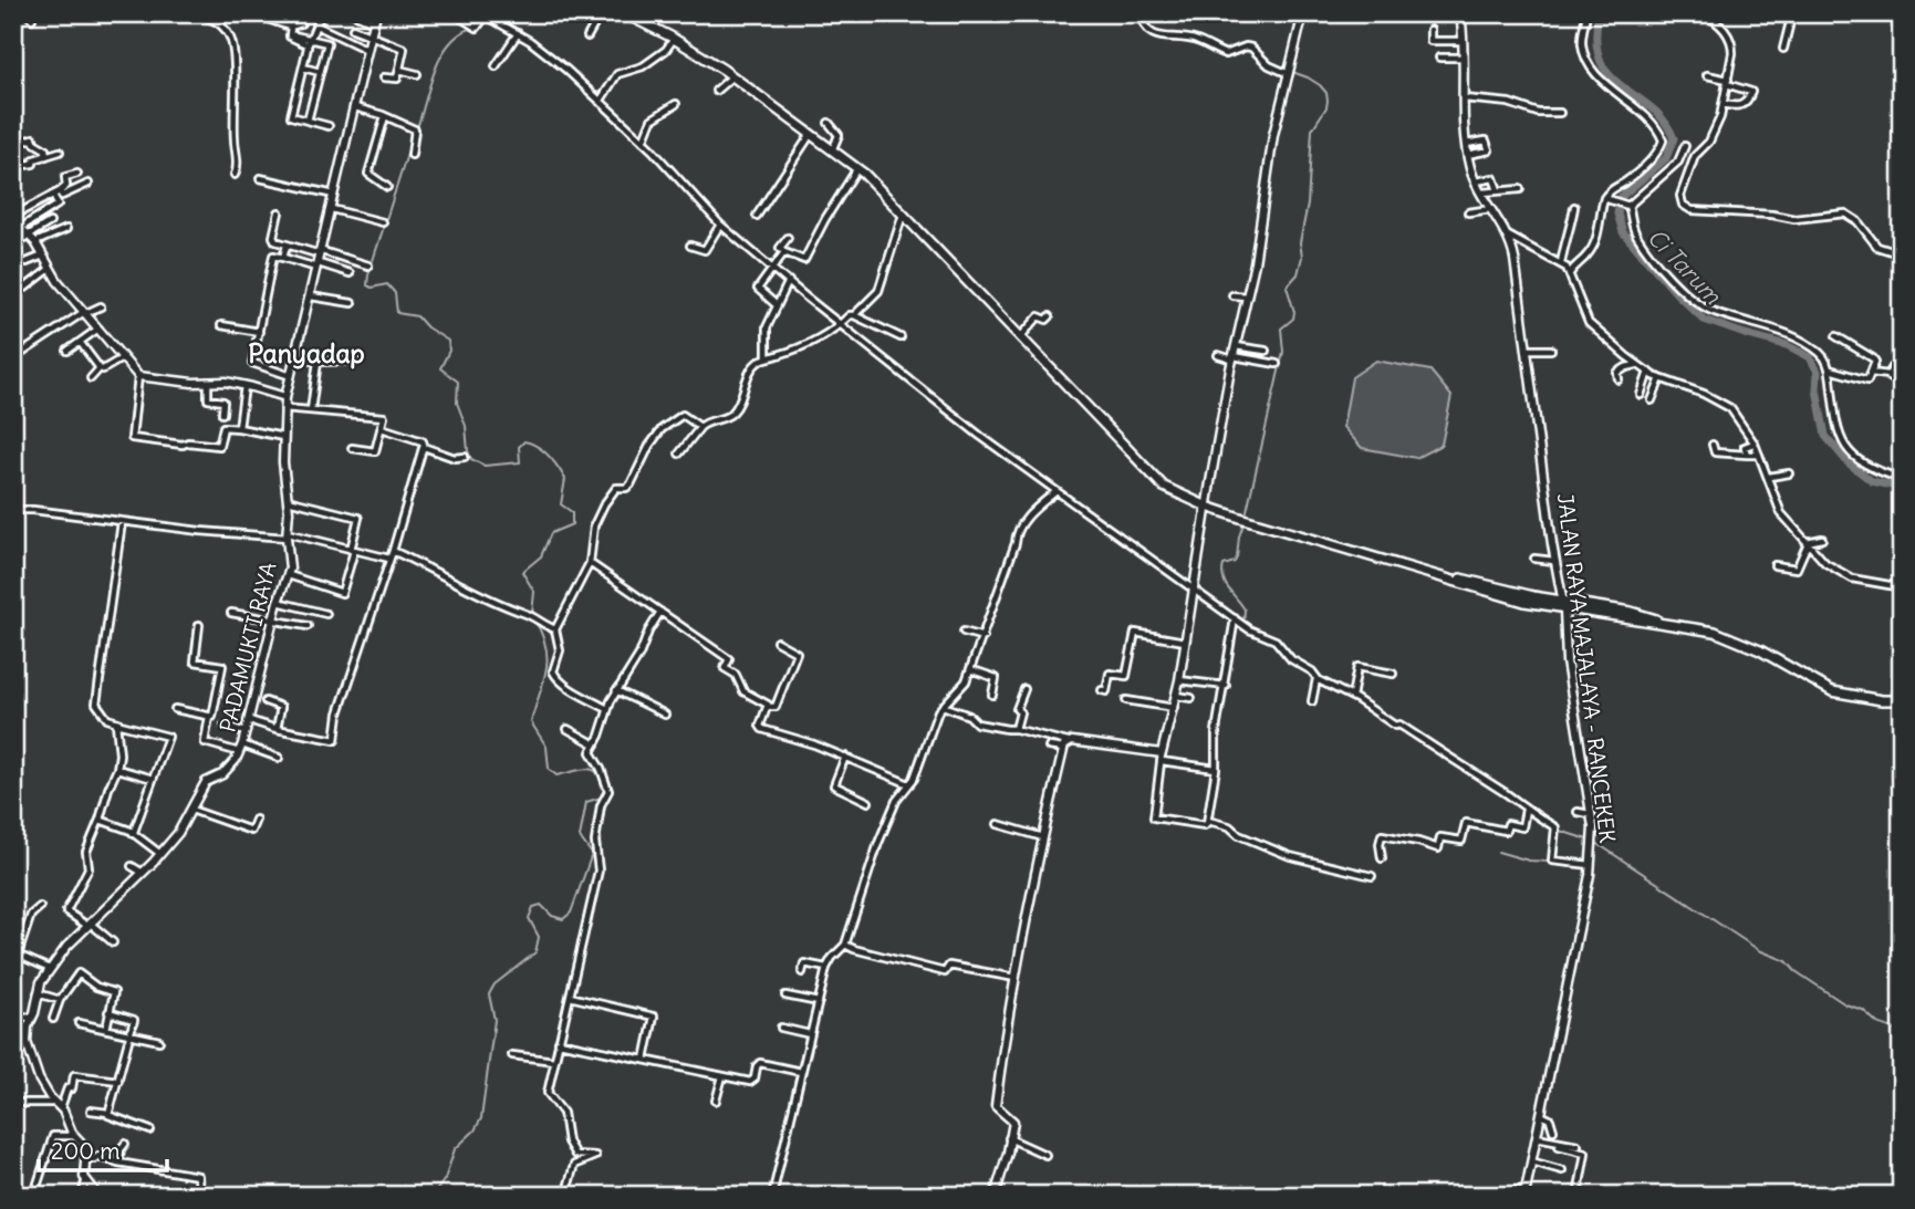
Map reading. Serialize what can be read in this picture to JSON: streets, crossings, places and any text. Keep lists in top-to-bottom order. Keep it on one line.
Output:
{"streets":{"street":["PADAMUKTI RAYA","JALAN RAYA MAJALAYA - RANCEKEK"]},"districts":["Panyadap"],"water":["Ci Tarum"],"scale_bar":"200 m"}
